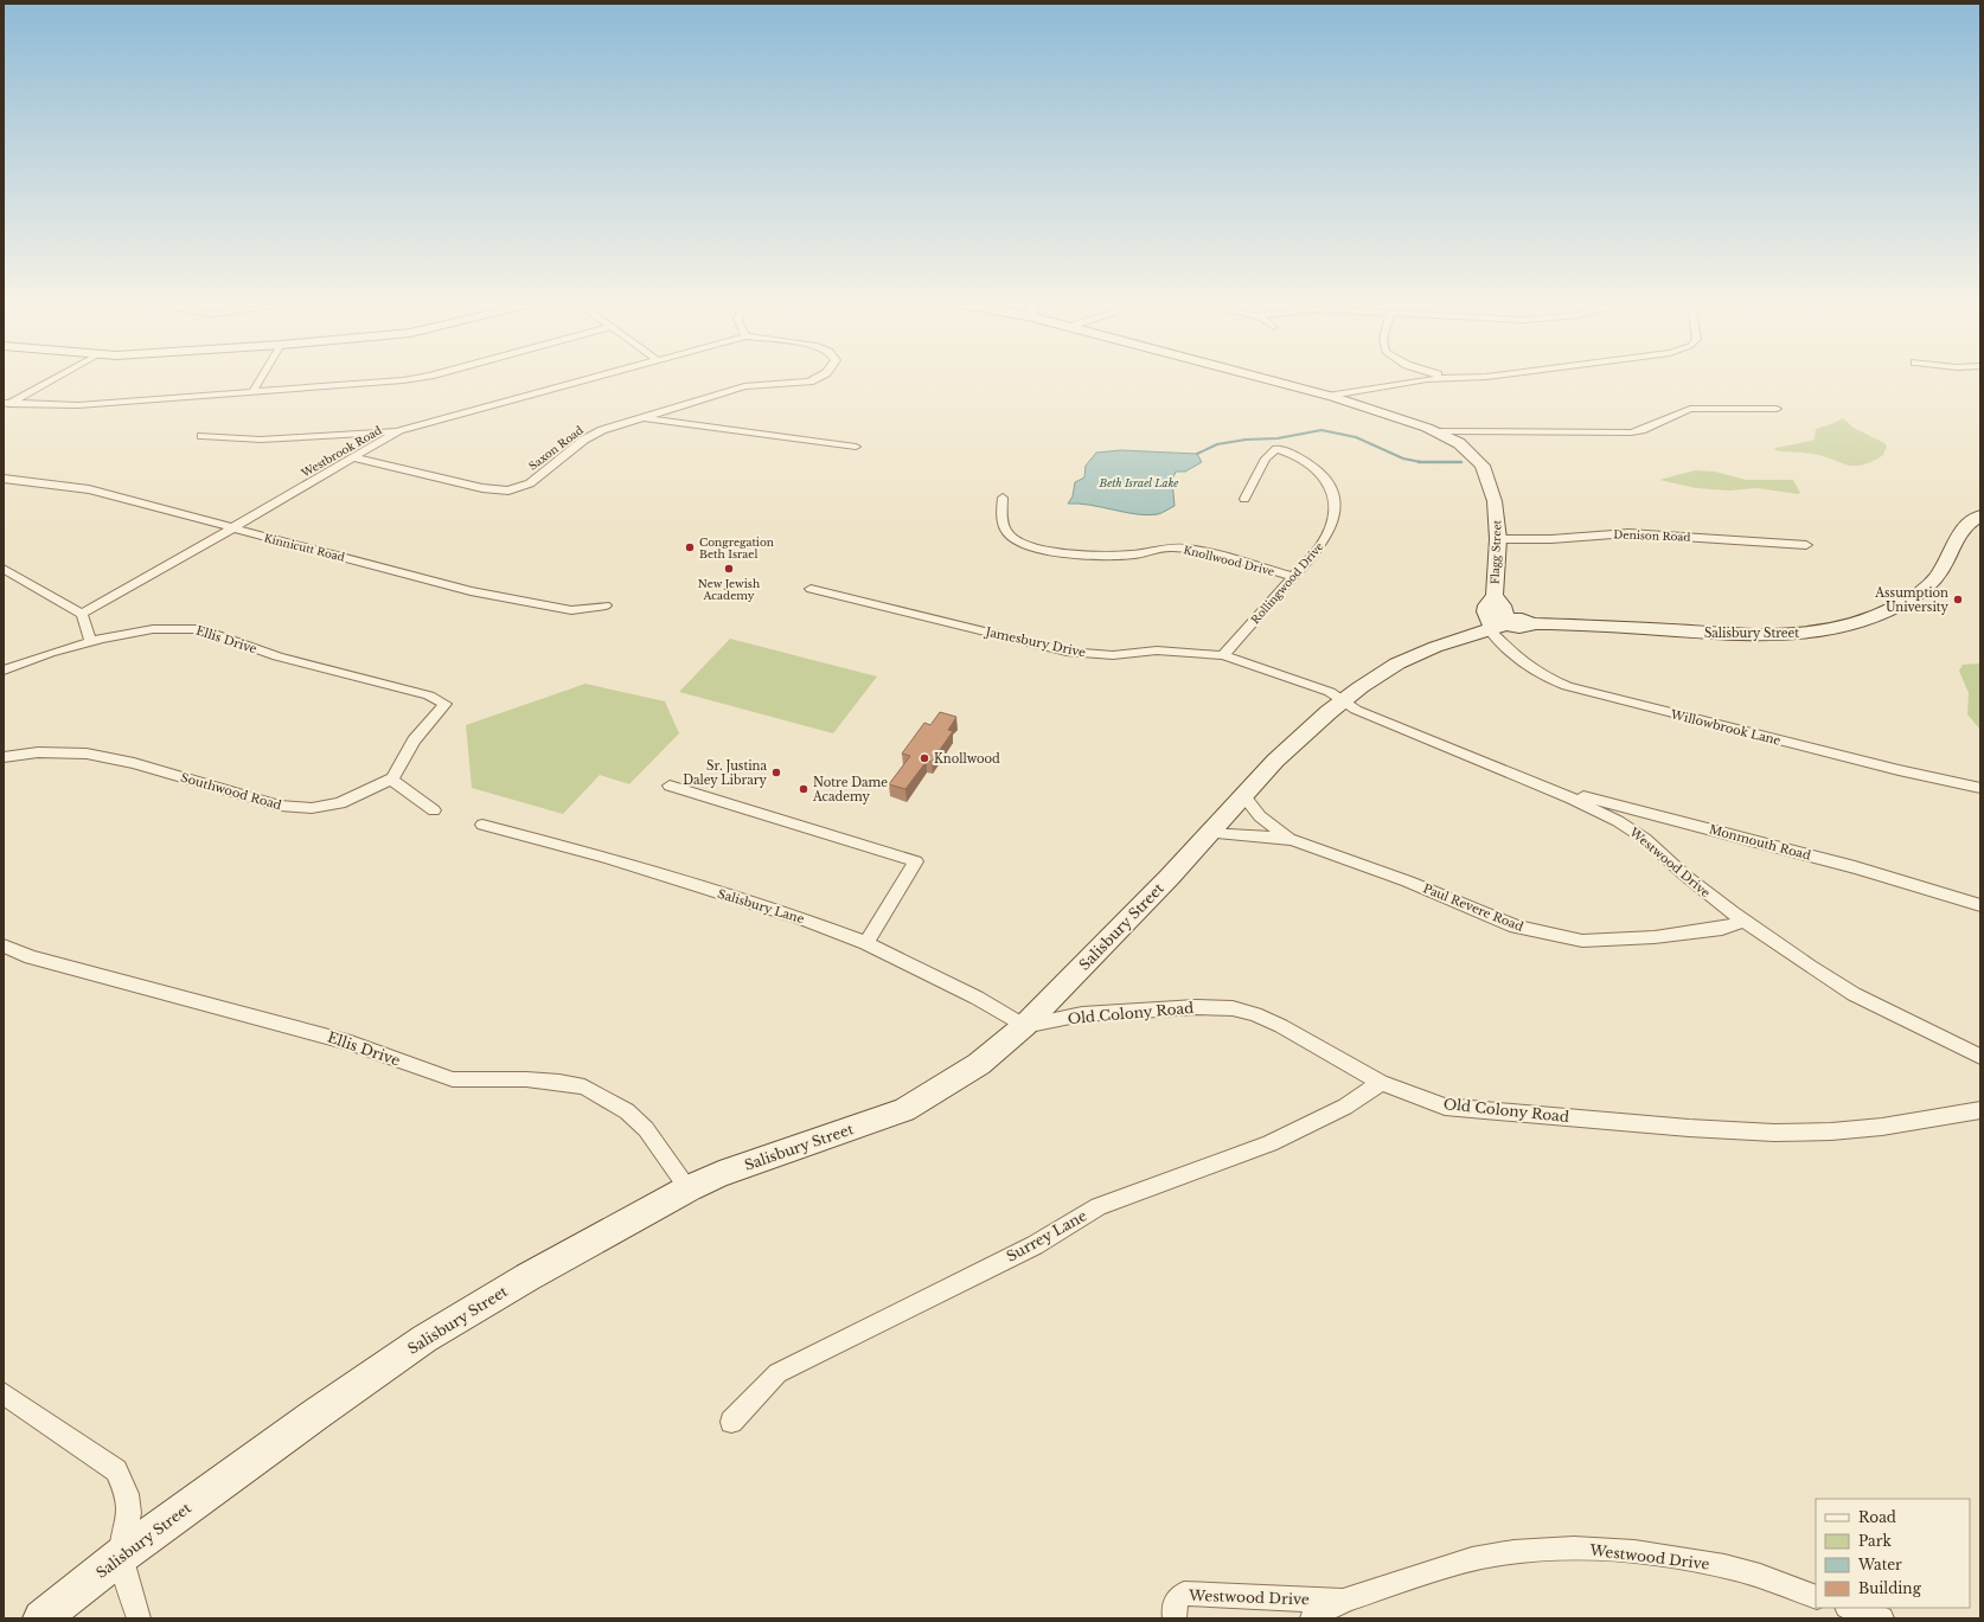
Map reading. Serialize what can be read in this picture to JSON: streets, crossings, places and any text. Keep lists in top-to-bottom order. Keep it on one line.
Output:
{"streets":{"main road":["Flagg Street","Salisbury Street"],"street":["Saxon Road","Westbrook Road","Denison Road","Kinnicutt Road","Knollwood Drive","Rollingwood Drive","Ellis Drive","Jamesbury Drive","Willowbrook Lane","Southwood Road","Monmouth Road","Westwood Drive","Salisbury Lane","Paul Revere Road","Old Colony Road","Surrey Lane"]},"crossings":[["Saxon Road","Westbrook Road"],["Westbrook Road","Kinnicutt Road"],["Denison Road","Flagg Street"],["Flagg Street","Salisbury Street"],["Flagg Street","Willowbrook Lane"],["Knollwood Drive","Rollingwood Drive"],["Rollingwood Drive","Jamesbury Drive"],["Salisbury Street","Ellis Drive"],["Salisbury Street","Jamesbury Drive"],["Salisbury Street","Willowbrook Lane"],["Salisbury Street","Westwood Drive"],["Salisbury Street","Salisbury Lane"],["Salisbury Street","Paul Revere Road"],["Salisbury Street","Old Colony Road"],["Ellis Drive","Southwood Road"],["Jamesbury Drive","Westwood Drive"],["Monmouth Road","Westwood Drive"],["Westwood Drive","Paul Revere Road"],["Salisbury Lane","Old Colony Road"],["Old Colony Road","Surrey Lane"]],"water":["Beth Israel Lake"],"places":["Congregation Beth Israel","New Jewish Academy","Assumption University","Knollwood","Sr. Justina Daley Library","Notre Dame Academy"],"legend":["Road","Park","Water","Building"]}
